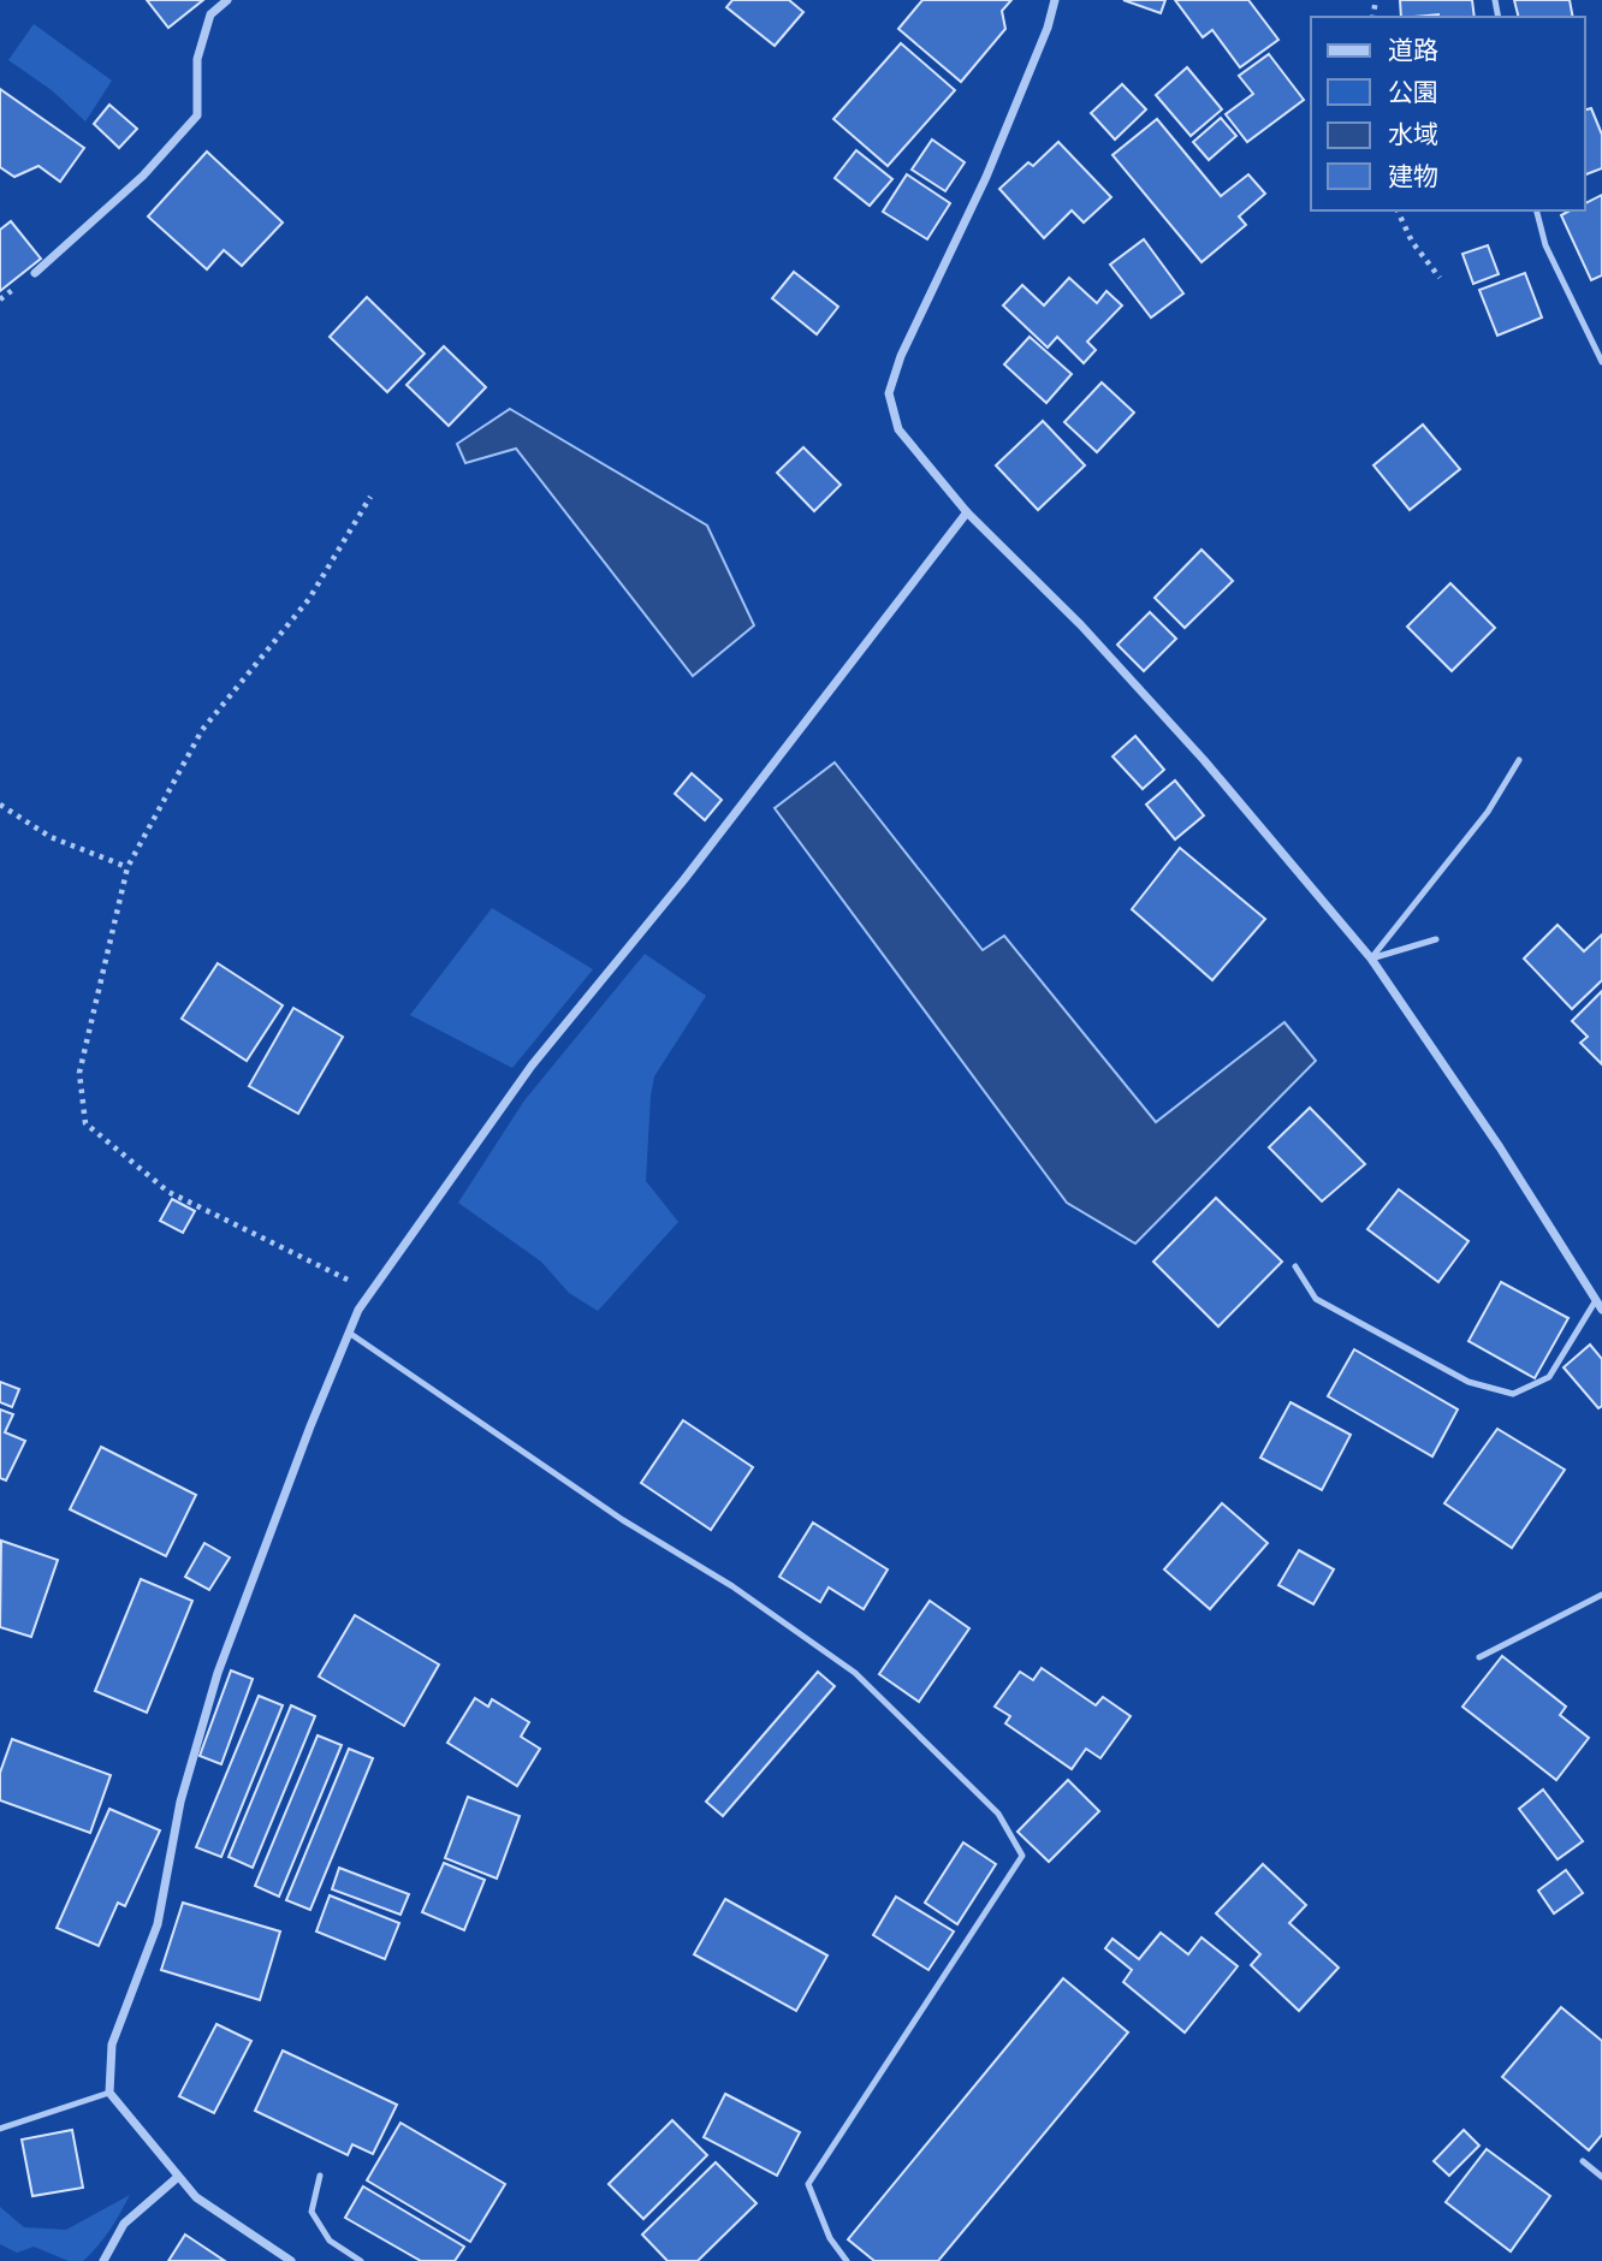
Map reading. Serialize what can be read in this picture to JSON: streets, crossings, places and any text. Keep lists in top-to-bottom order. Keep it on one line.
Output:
{"legend":["道路","公園","水域","建物"]}
